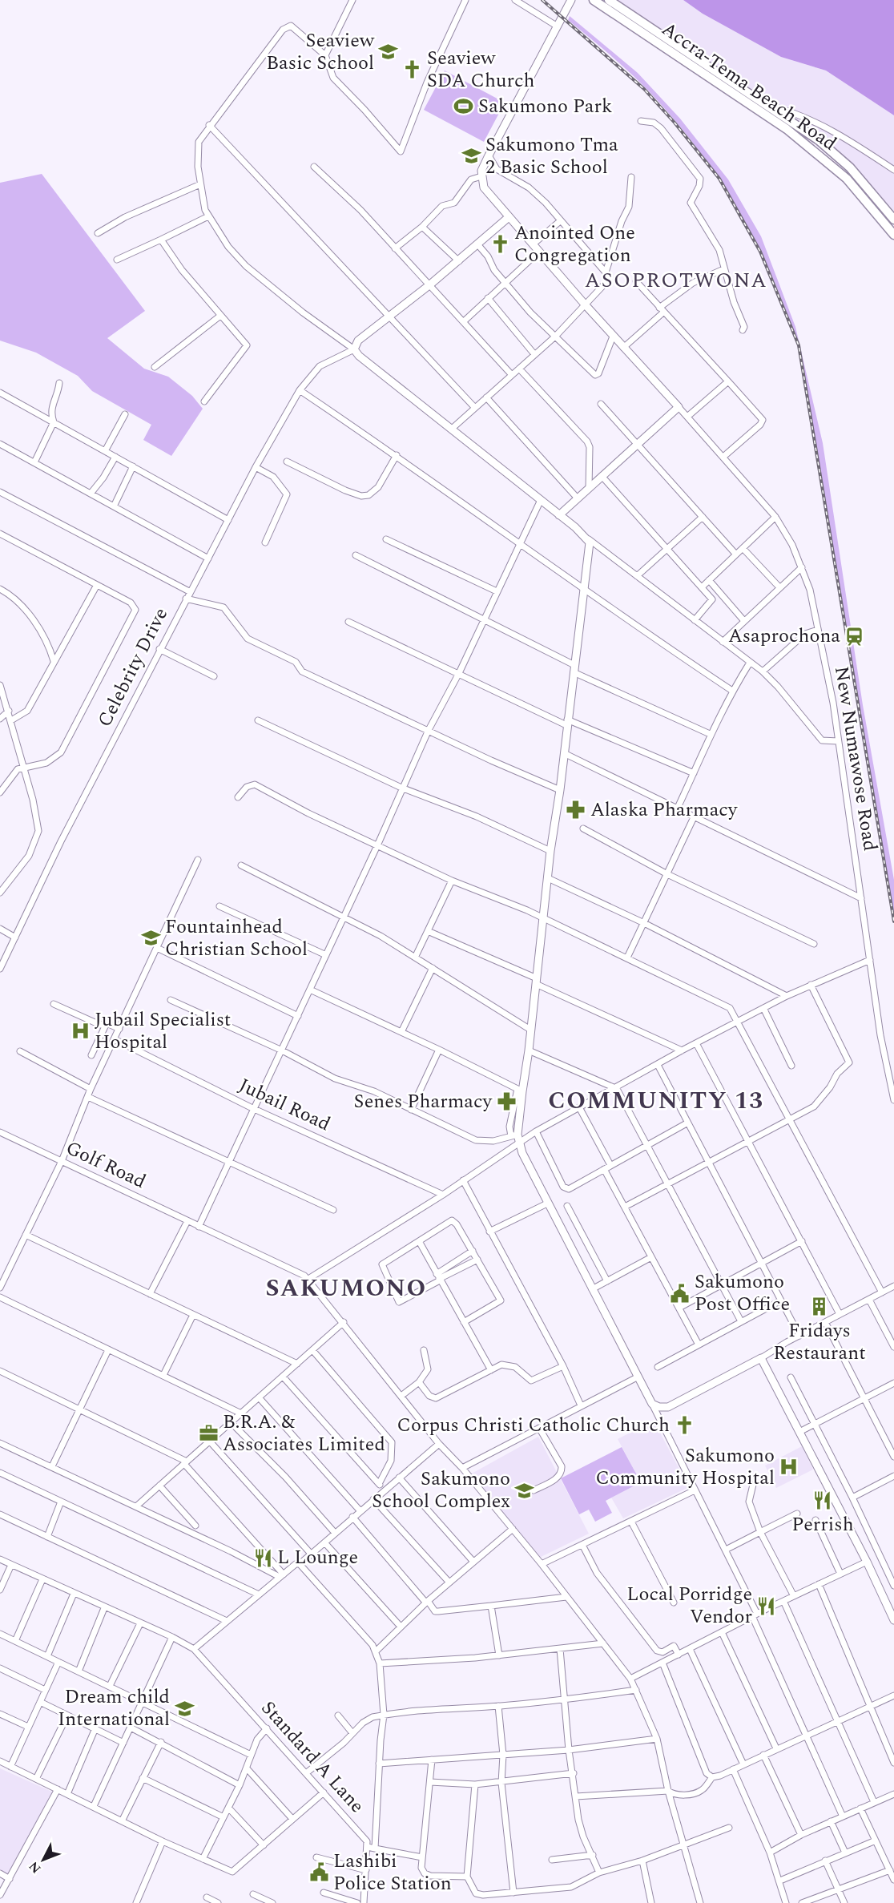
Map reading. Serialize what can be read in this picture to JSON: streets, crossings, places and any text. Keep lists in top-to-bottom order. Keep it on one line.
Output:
{"streets":{"main road":["Accra-Tema Beach Road"],"street":["Celebrity Drive","New Numawose Road","Jubail Road","Golf Road","Standard A Lane"]},"districts":["ASOPROTWONA","COMMUNITY 13","SAKUMONO"],"places":{"school or university":["Seaview Basic School","Sakumono Tma 2 Basic School","Fountainhead Christian School","Sakumono School Complex","Dream child International"],"church":["Seaview SDA Church","Anointed One Congregation","Corpus Christi Catholic Church"],"sports":["Sakumono Park"],"station":["Asaprochona"],"pharmacy":["Alaska Pharmacy","Senes Pharmacy"],"hospital":["Jubail Specialist Hospital","Sakumono Community Hospital"],"public building":["Sakumono Post Office","Lashibi Police Station"],"building":["Fridays Restaurant"],"office":["B.R.A. & Associates Limited"],"restaurant":["Perrish","L Lounge","Local Porridge Vendor"]},"north":"bottom left"}
